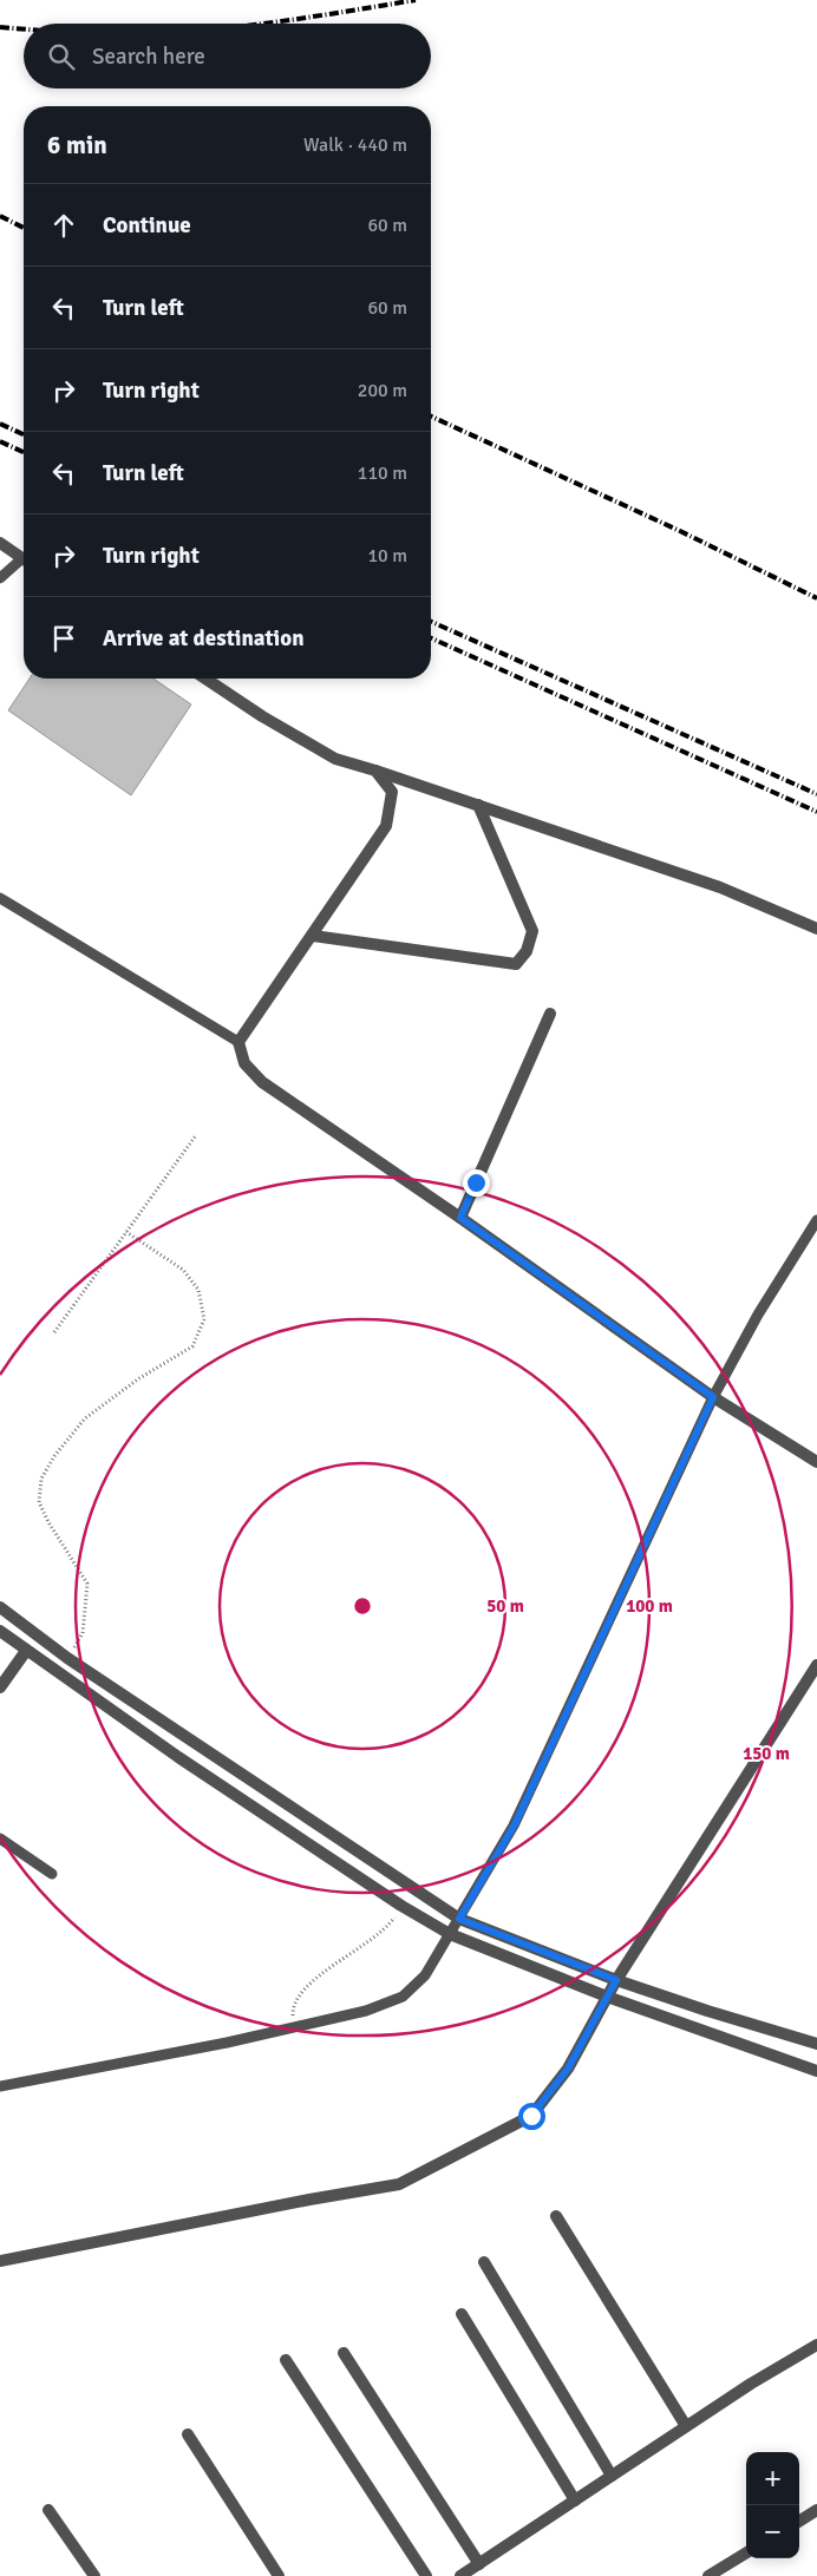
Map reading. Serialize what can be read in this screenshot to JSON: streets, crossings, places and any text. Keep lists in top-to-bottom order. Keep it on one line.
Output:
{"page":{"search":"Search here","heading":["6 min","Walk · 440 m"],"list":[["Continue","60 m"],["Turn left","60 m"],["Turn right","200 m"],["Turn left","110 m"],["Turn right","10 m"],"Arrive at destination"],"map_buttons":["+","−"]},"rings":["50 m","100 m","150 m"]}
